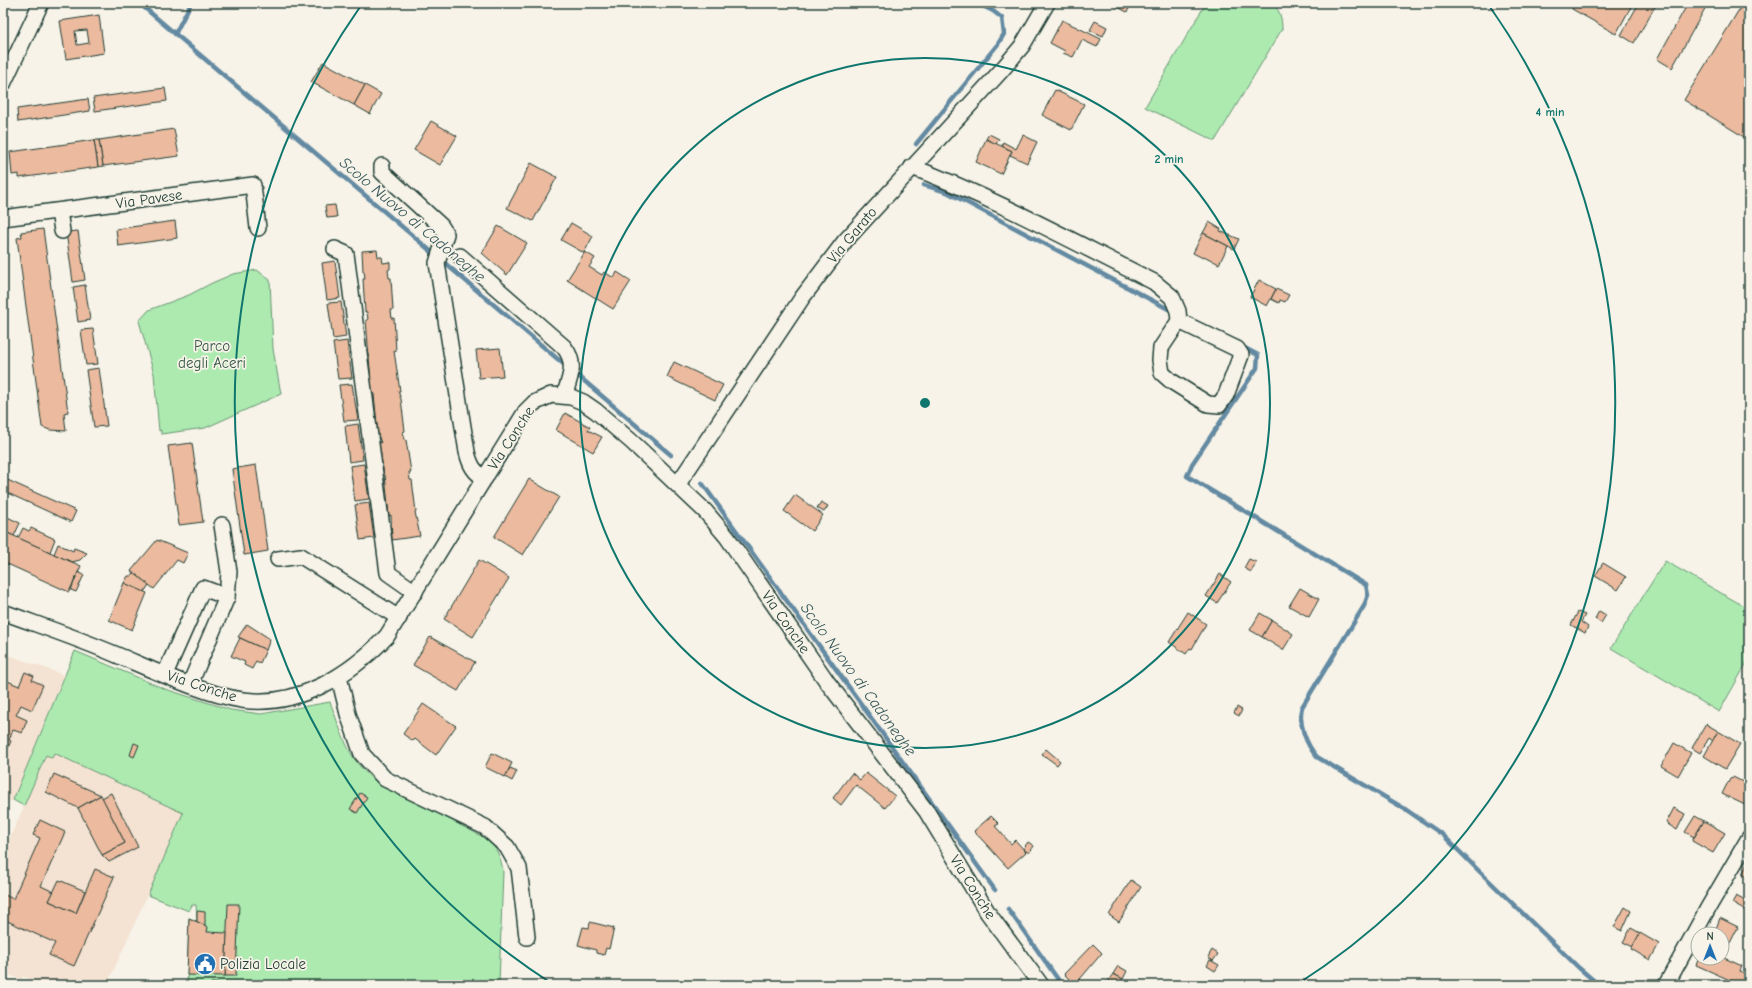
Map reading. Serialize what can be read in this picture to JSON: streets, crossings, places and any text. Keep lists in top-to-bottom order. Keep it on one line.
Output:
{"streets":{"street":["Via Pavese","Via Garato","Via Conche"]},"crossings":[["Via Garato","Via Conche"]],"water":["Scolo Nuovo di Cadoneghe"],"parks":["Parco degli Aceri"],"places":{"public building":["Polizia Locale"]},"north":"top","rings":["4 min","2 min"]}
